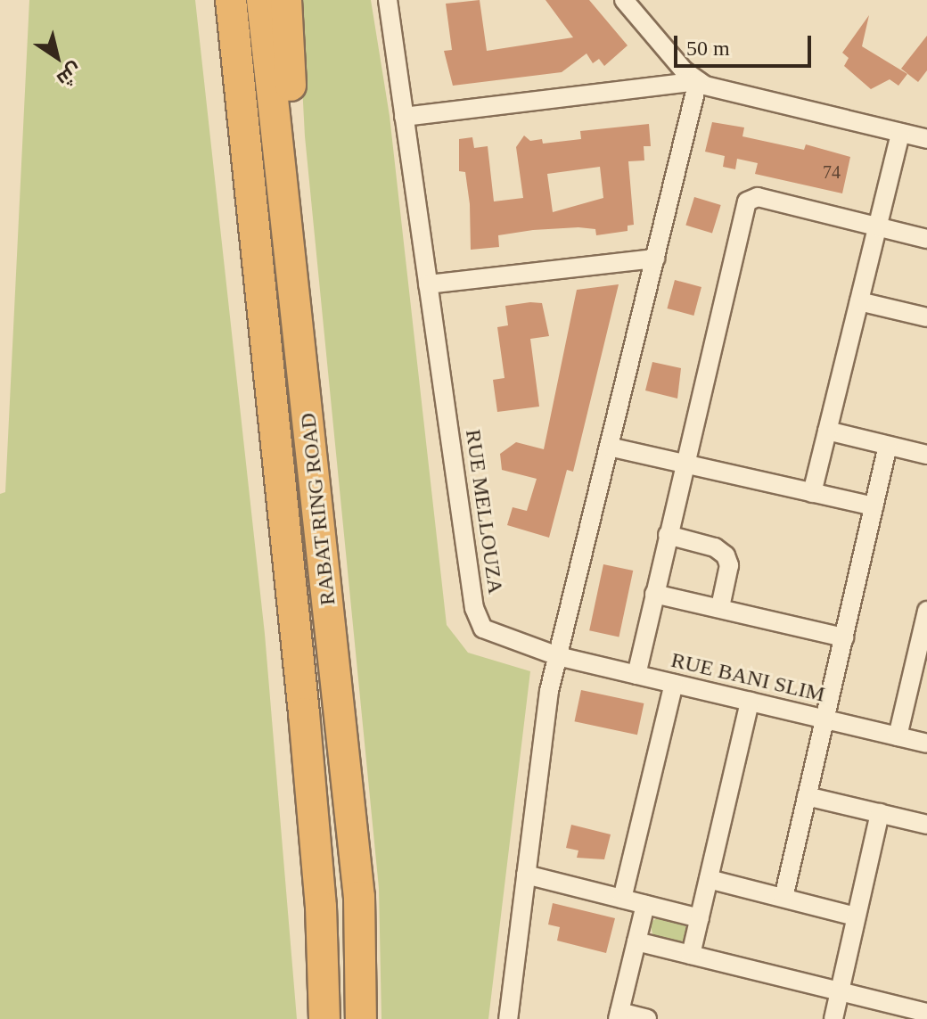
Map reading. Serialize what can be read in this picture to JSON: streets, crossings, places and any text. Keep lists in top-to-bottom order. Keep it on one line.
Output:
{"streets":{"highway":["RABAT RING ROAD"],"street":["RUE MELLOUZA","RUE BANI SLIM"]},"crossings":[["RUE MELLOUZA","RUE BANI SLIM"]],"house_numbers":["74"],"scale_bar":"50 m","north":"bottom right"}
